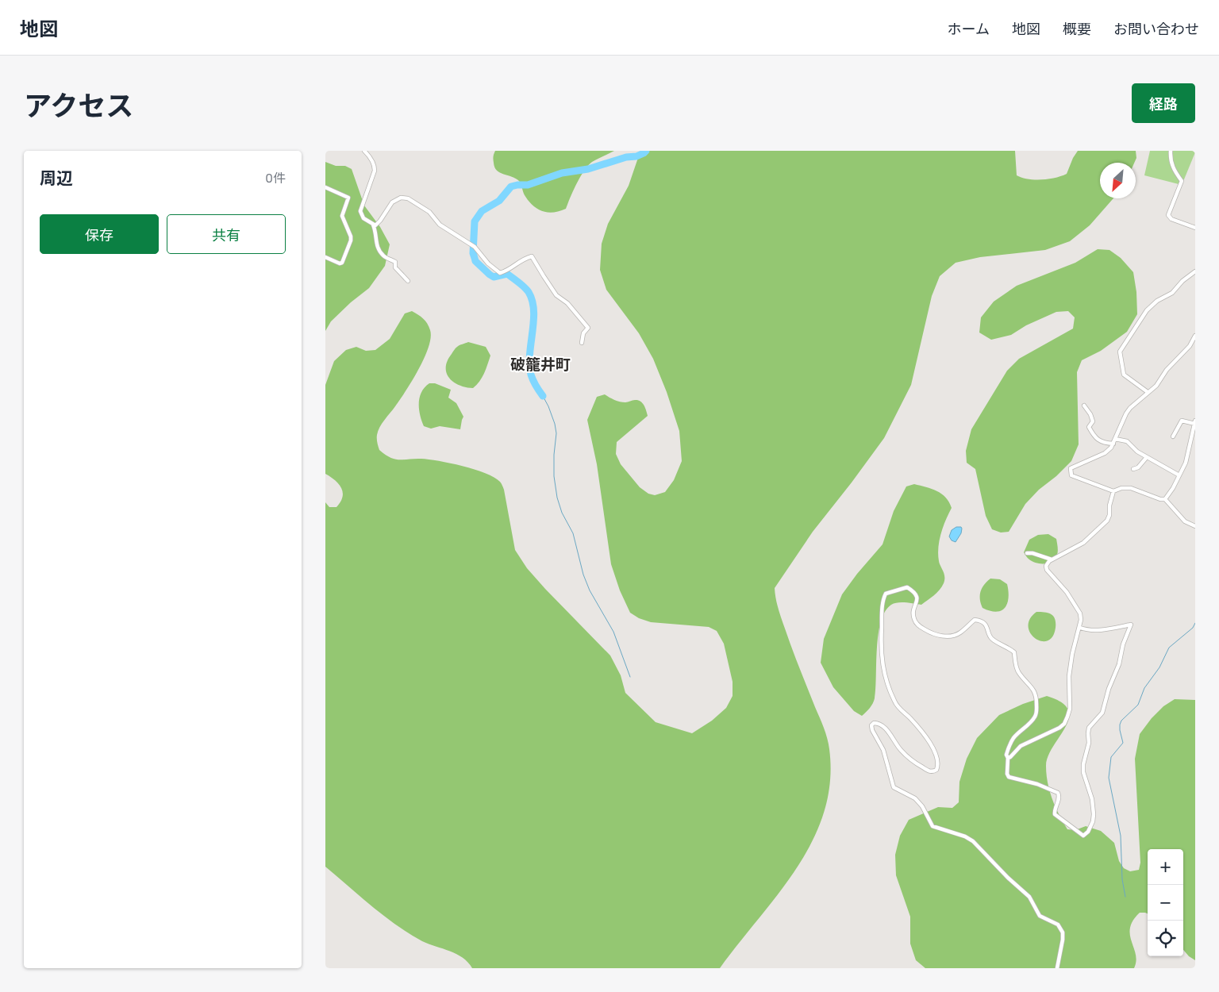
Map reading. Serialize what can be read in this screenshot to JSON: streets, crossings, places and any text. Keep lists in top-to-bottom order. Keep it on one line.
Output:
{"districts":["破籠井町"],"north":"bottom left","page":{"header":"地図","nav":["ホーム","地図","概要","お問い合わせ"],"title":"アクセス","buttons":["経路",["保存","共有"]],"heading":["周辺","0件"],"map_buttons":["+","−"]}}
